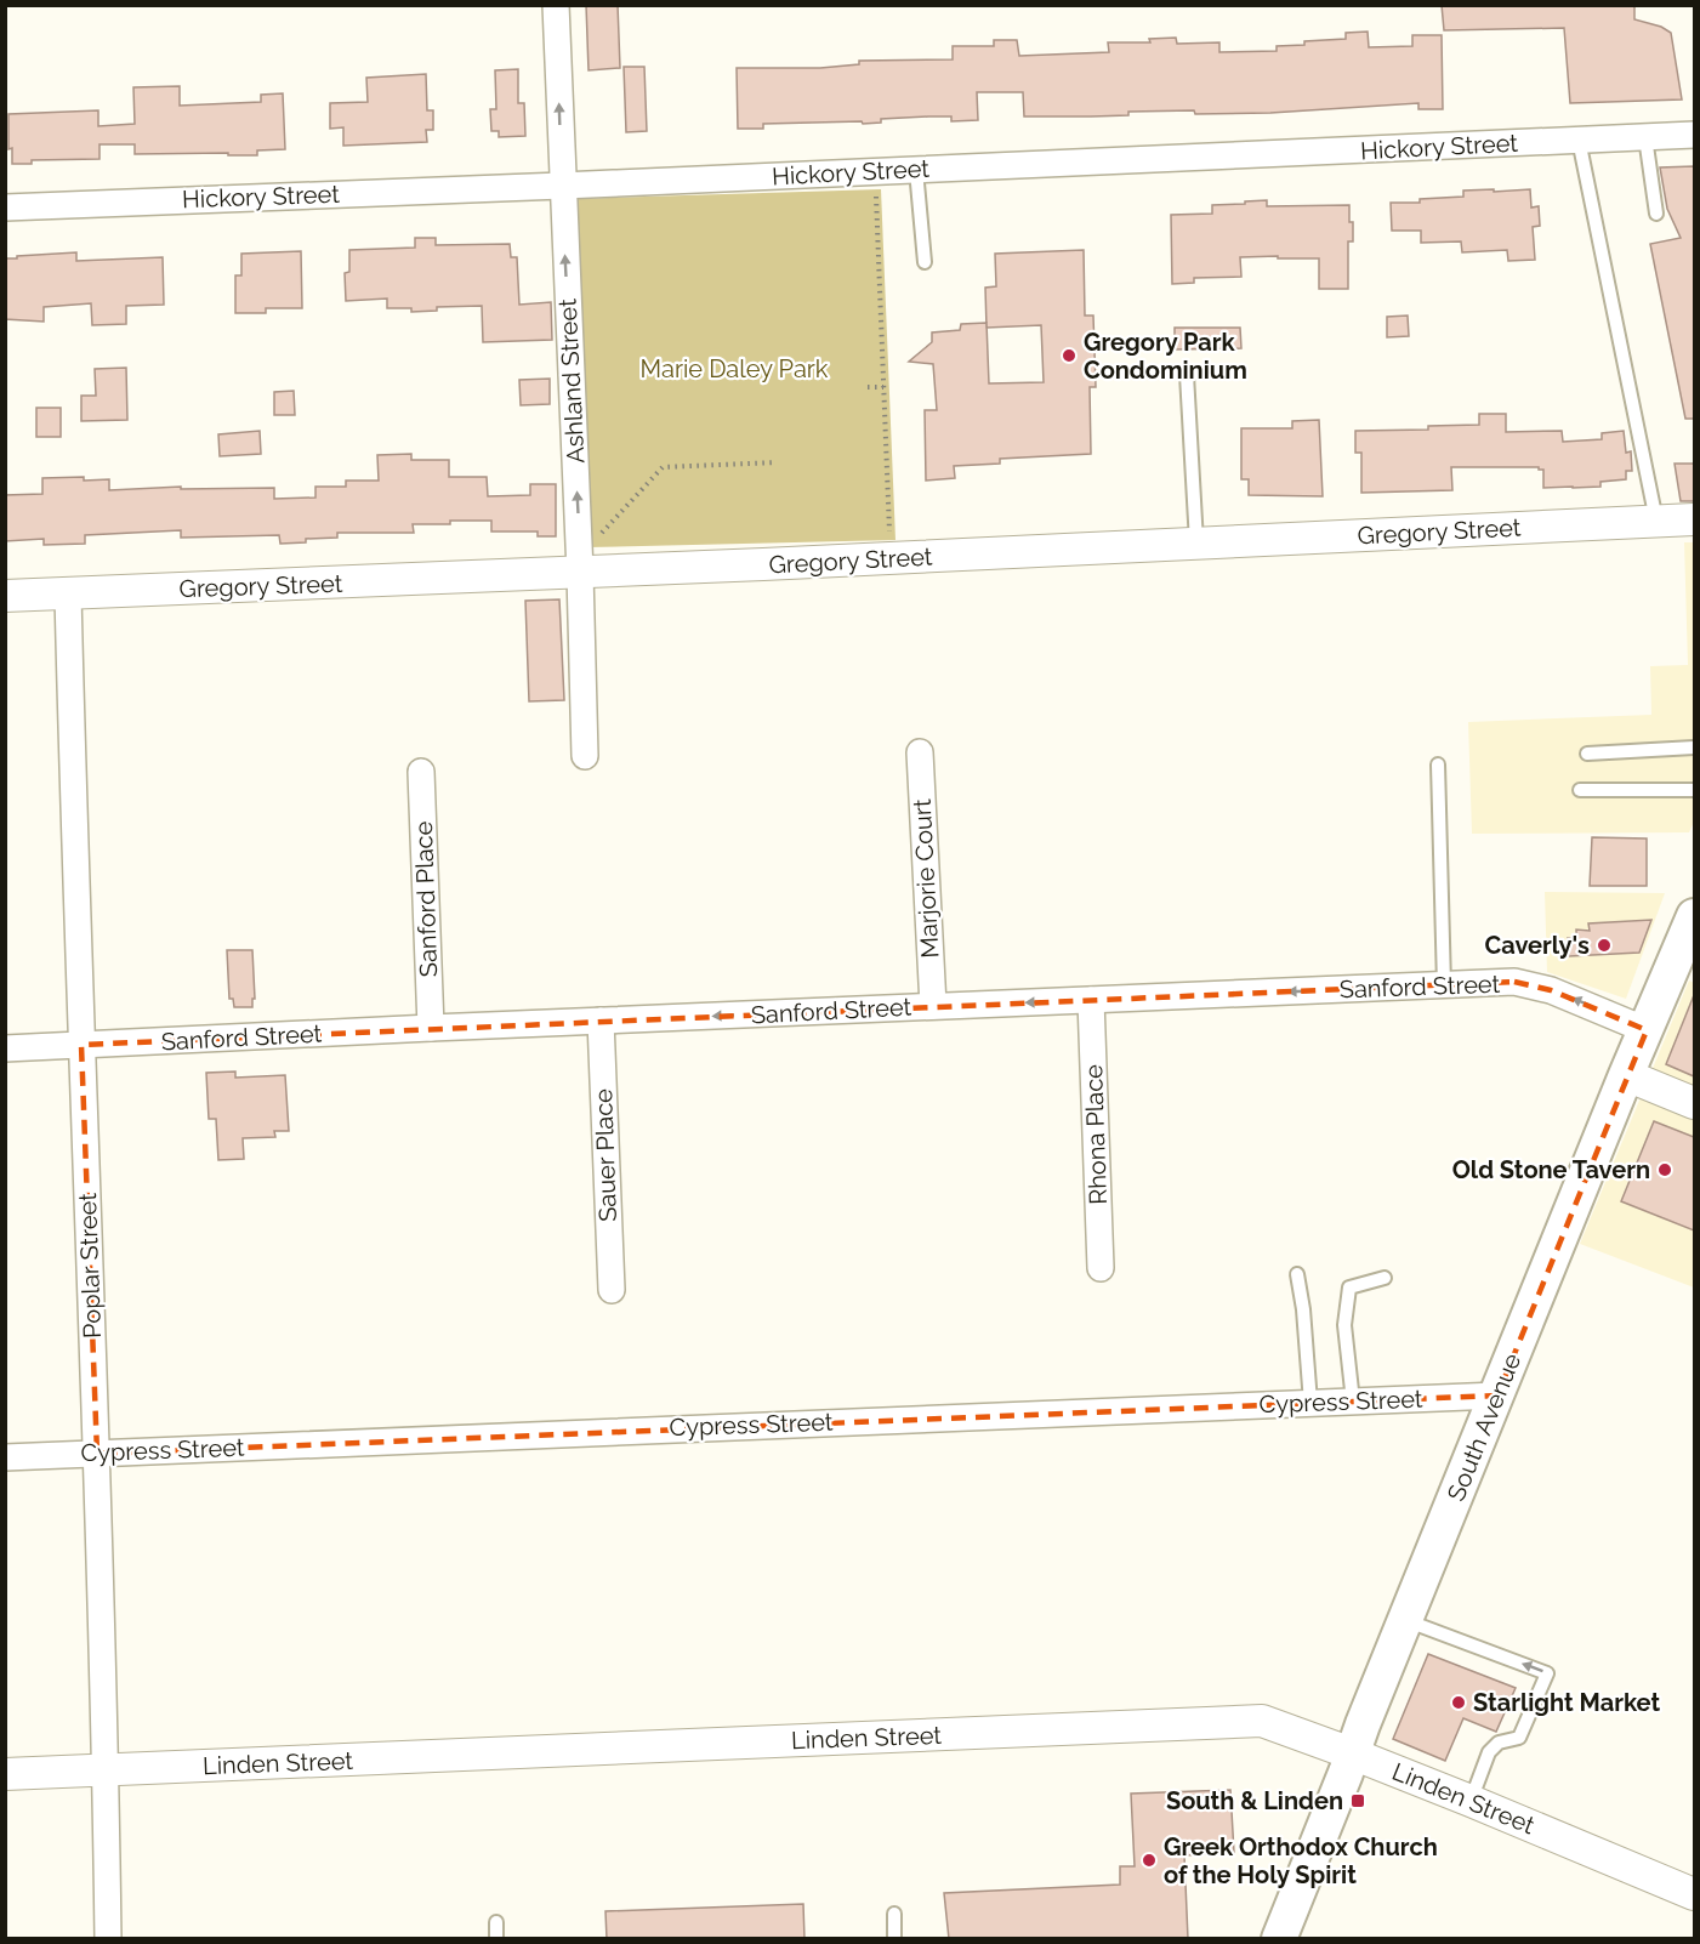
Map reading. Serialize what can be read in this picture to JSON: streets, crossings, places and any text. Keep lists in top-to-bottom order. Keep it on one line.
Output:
{"streets":{"main road":["South Avenue"],"street":["Hickory Street","Ashland Street","Gregory Street","Marjorie Court","Sanford Place","Sanford Street","Rhona Place","Sauer Place","Poplar Street","Cypress Street","Linden Street"]},"crossings":[["Hickory Street","Ashland Street"],["Ashland Street","Gregory Street"],["Gregory Street","Poplar Street"],["Marjorie Court","Sanford Street"],["Sanford Place","Sanford Street"],["Sanford Street","Rhona Place"],["Sanford Street","Sauer Place"],["Sanford Street","Poplar Street"],["Sanford Street","South Avenue"],["Poplar Street","Cypress Street"],["Poplar Street","Linden Street"],["Cypress Street","South Avenue"],["South Avenue","Linden Street"]],"one_way":["Ashland Street","Sanford Street"],"parks":["Marie Daley Park"],"places":{"other":["Gregory Park Condominium","Caverly's","Old Stone Tavern","Starlight Market","Greek Orthodox Church of the Holy Spirit"],"transit":["South & Linden"]}}
